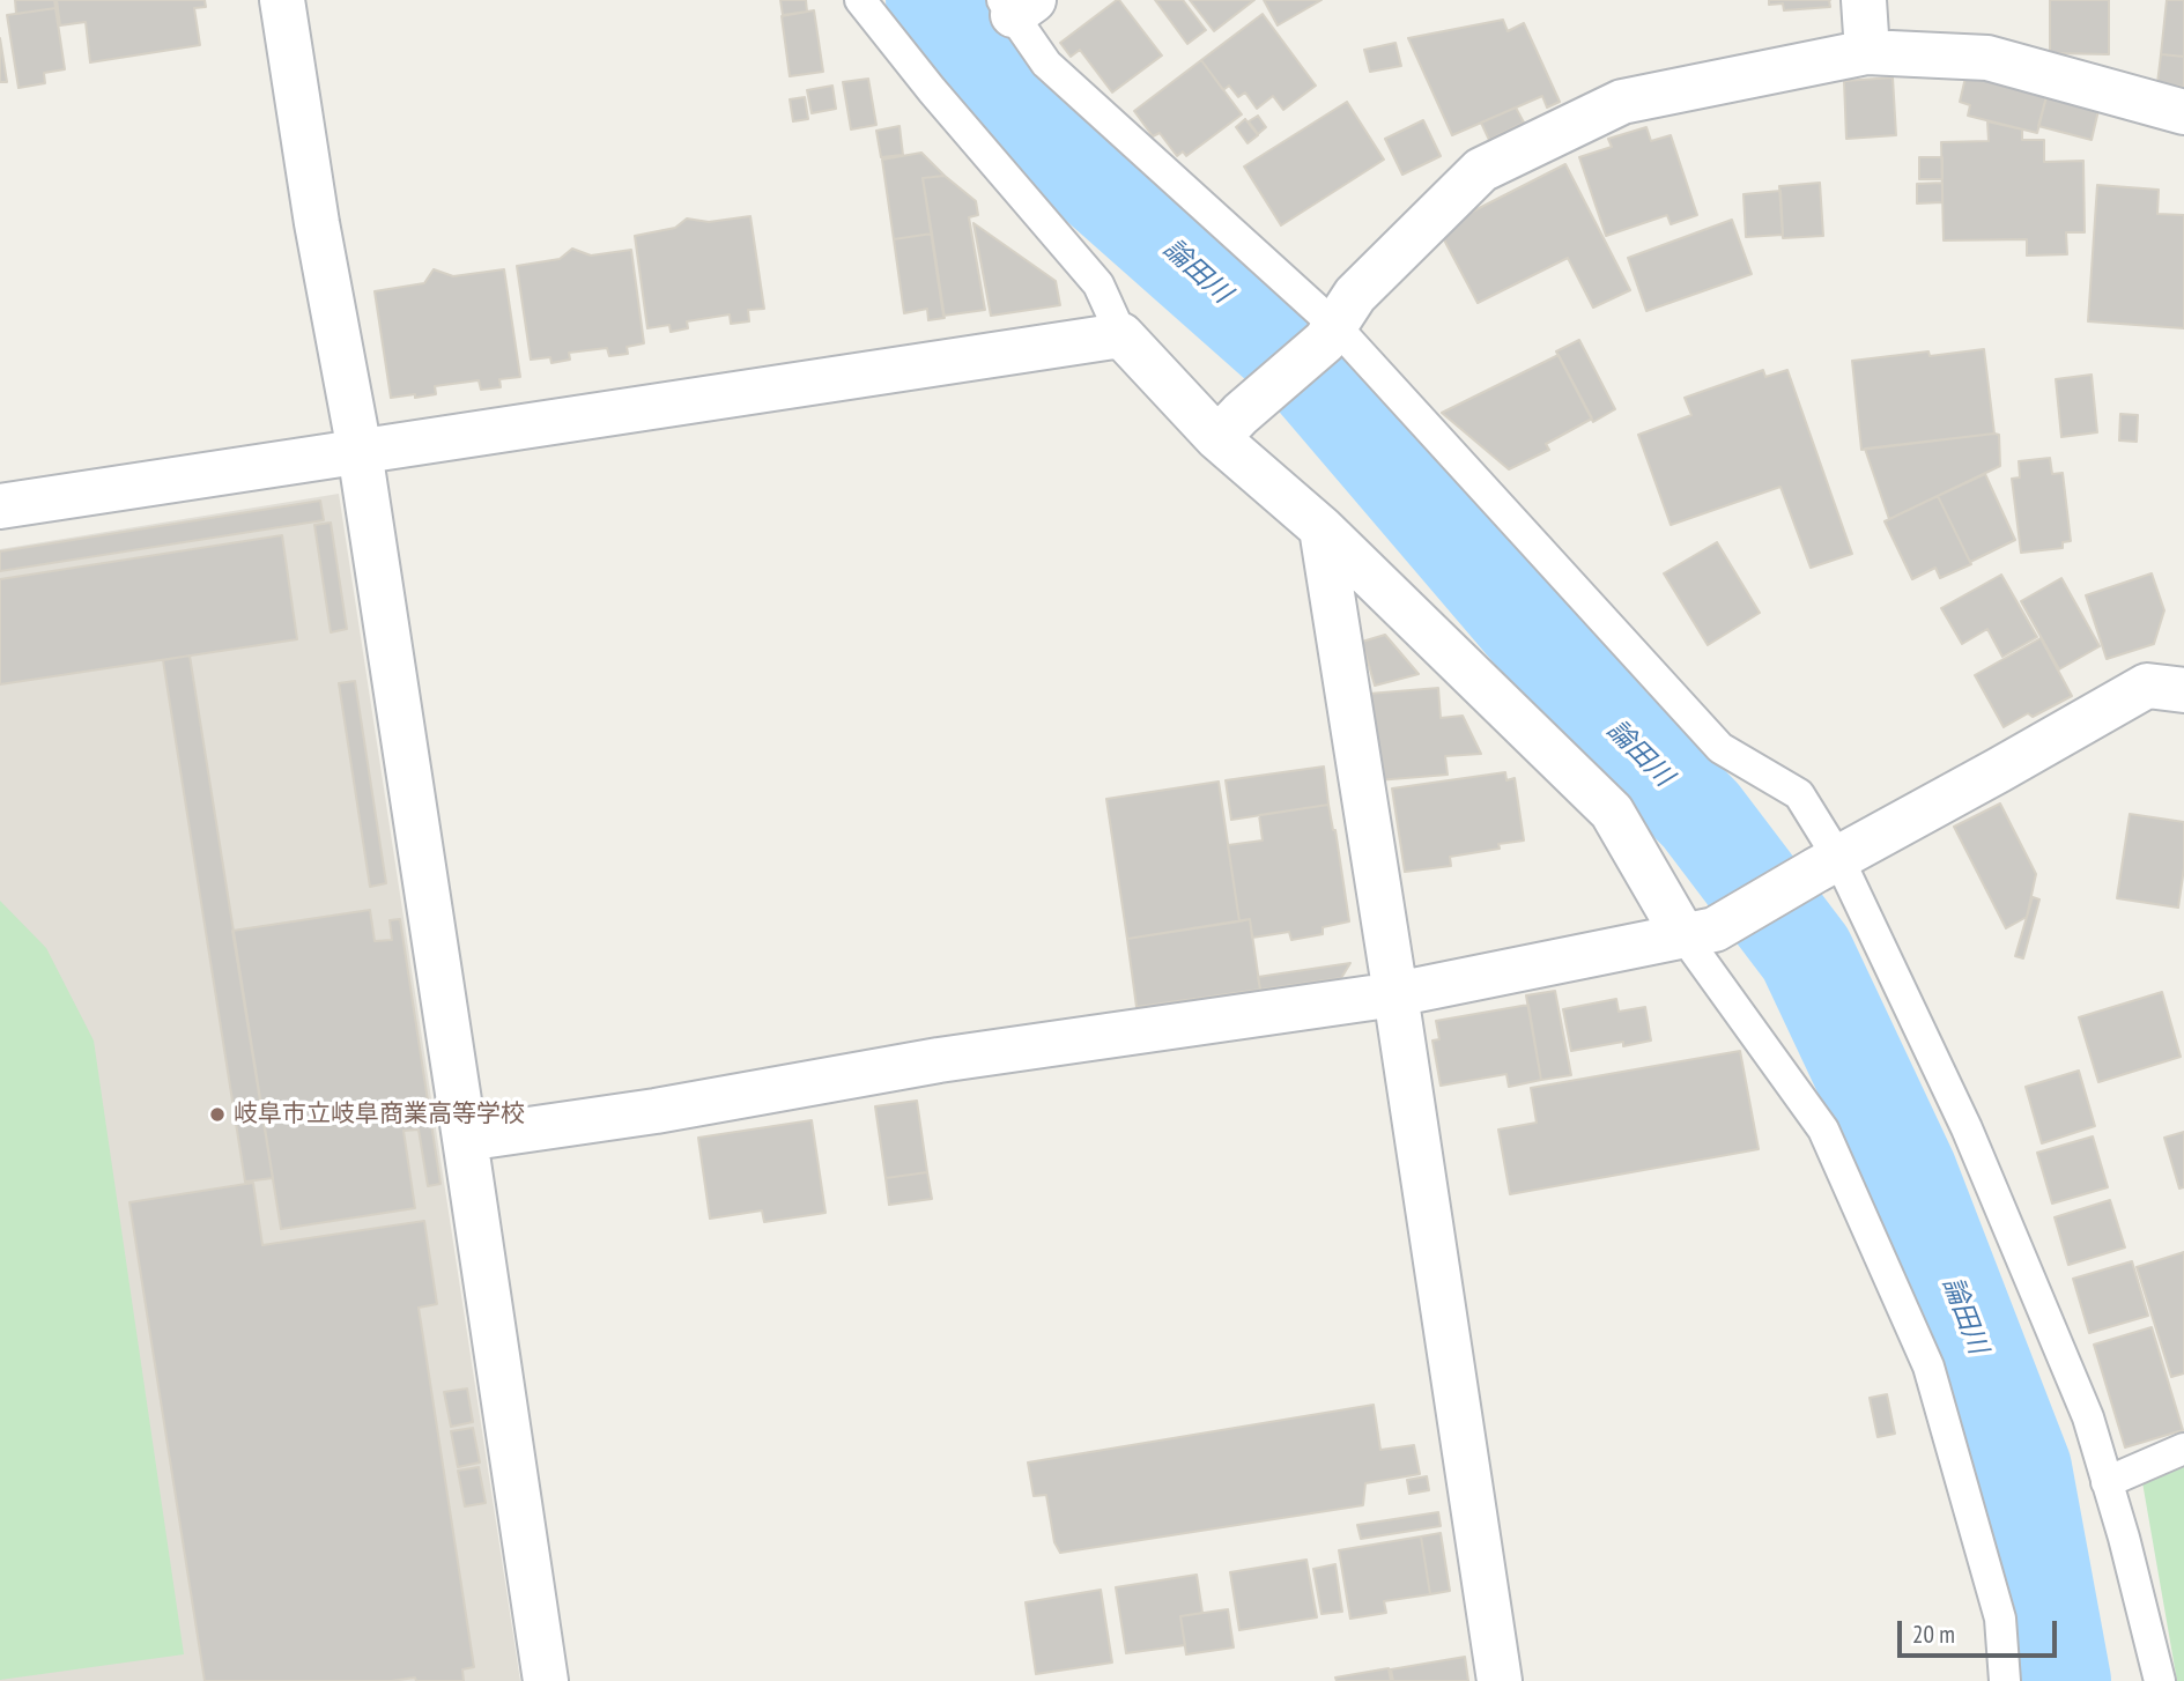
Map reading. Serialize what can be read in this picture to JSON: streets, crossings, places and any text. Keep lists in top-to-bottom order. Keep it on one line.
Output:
{"water":["論田川"],"places":["岐阜市立岐阜商業高等学校"],"scale_bar":"20 m"}
